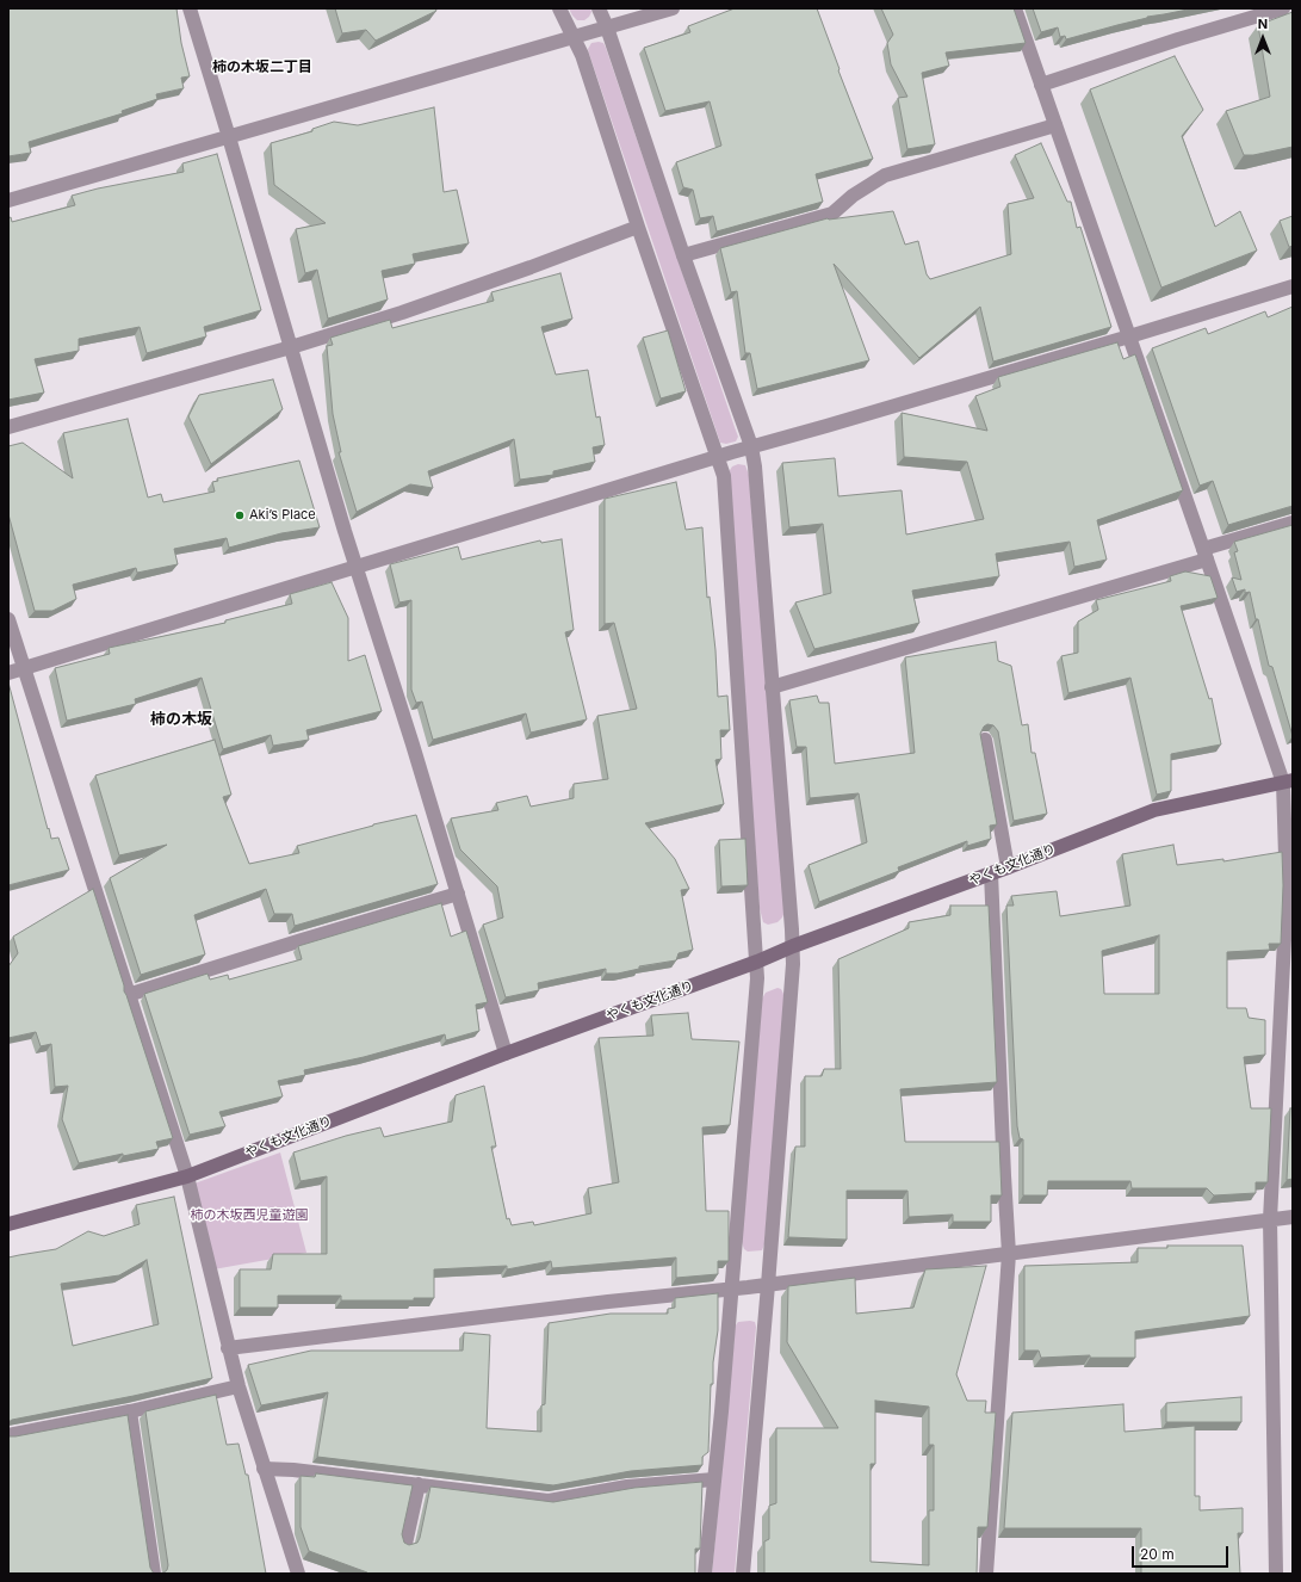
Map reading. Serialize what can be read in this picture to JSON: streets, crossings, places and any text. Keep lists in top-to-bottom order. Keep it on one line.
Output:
{"streets":{"street":["やくも文化通り"]},"districts":["柿の木坂二丁目","柿の木坂"],"parks":["柿の木坂西児童遊園"],"places":["Aki’s Place"],"scale_bar":"20 m","north":"top"}
